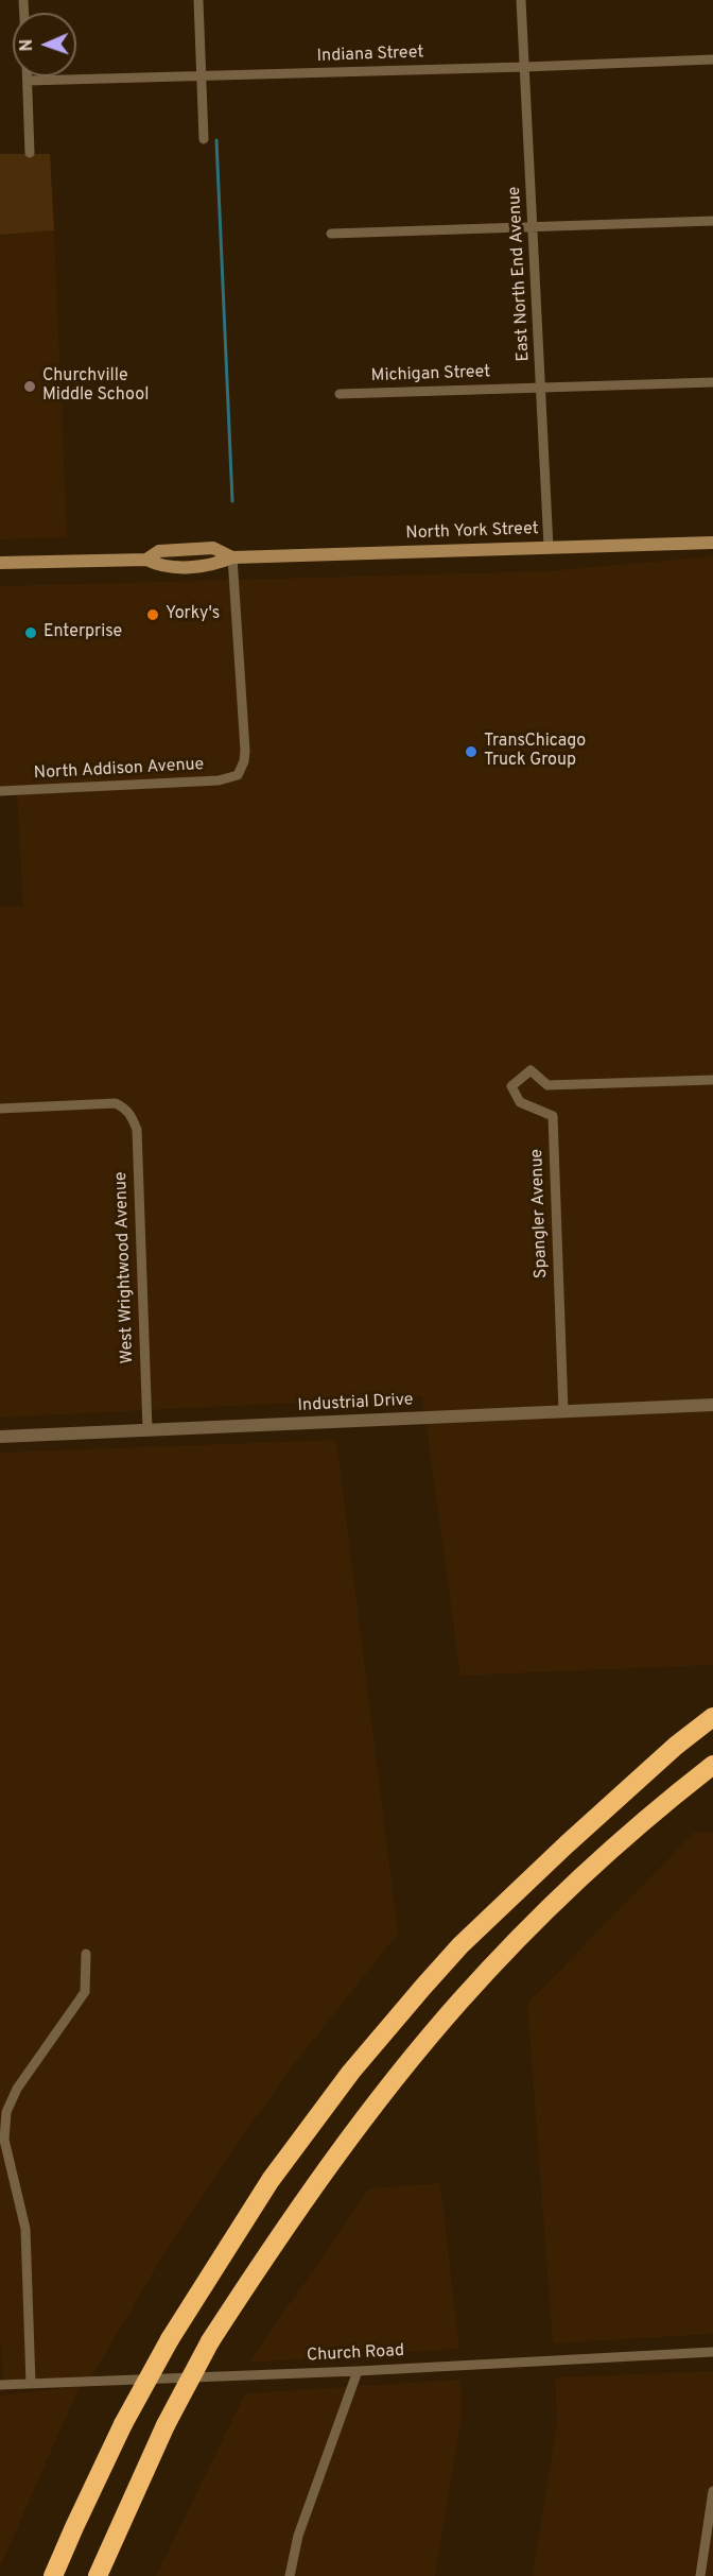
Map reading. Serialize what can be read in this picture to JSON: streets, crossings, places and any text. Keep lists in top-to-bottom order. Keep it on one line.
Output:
{"streets":{"main road":["North York Street"],"street":["Indiana Street","East North End Avenue","Michigan Street","North Addison Avenue","Spangler Avenue","West Wrightwood Avenue","Industrial Drive","Church Road"]},"crossings":[["Indiana Street","East North End Avenue"],["East North End Avenue","Michigan Street"],["East North End Avenue","North York Street"],["North York Street","North Addison Avenue"],["Spangler Avenue","Industrial Drive"],["West Wrightwood Avenue","Industrial Drive"]],"places":["Churchville Middle School","Yorky's","Enterprise","TransChicago Truck Group"],"north":"left"}
